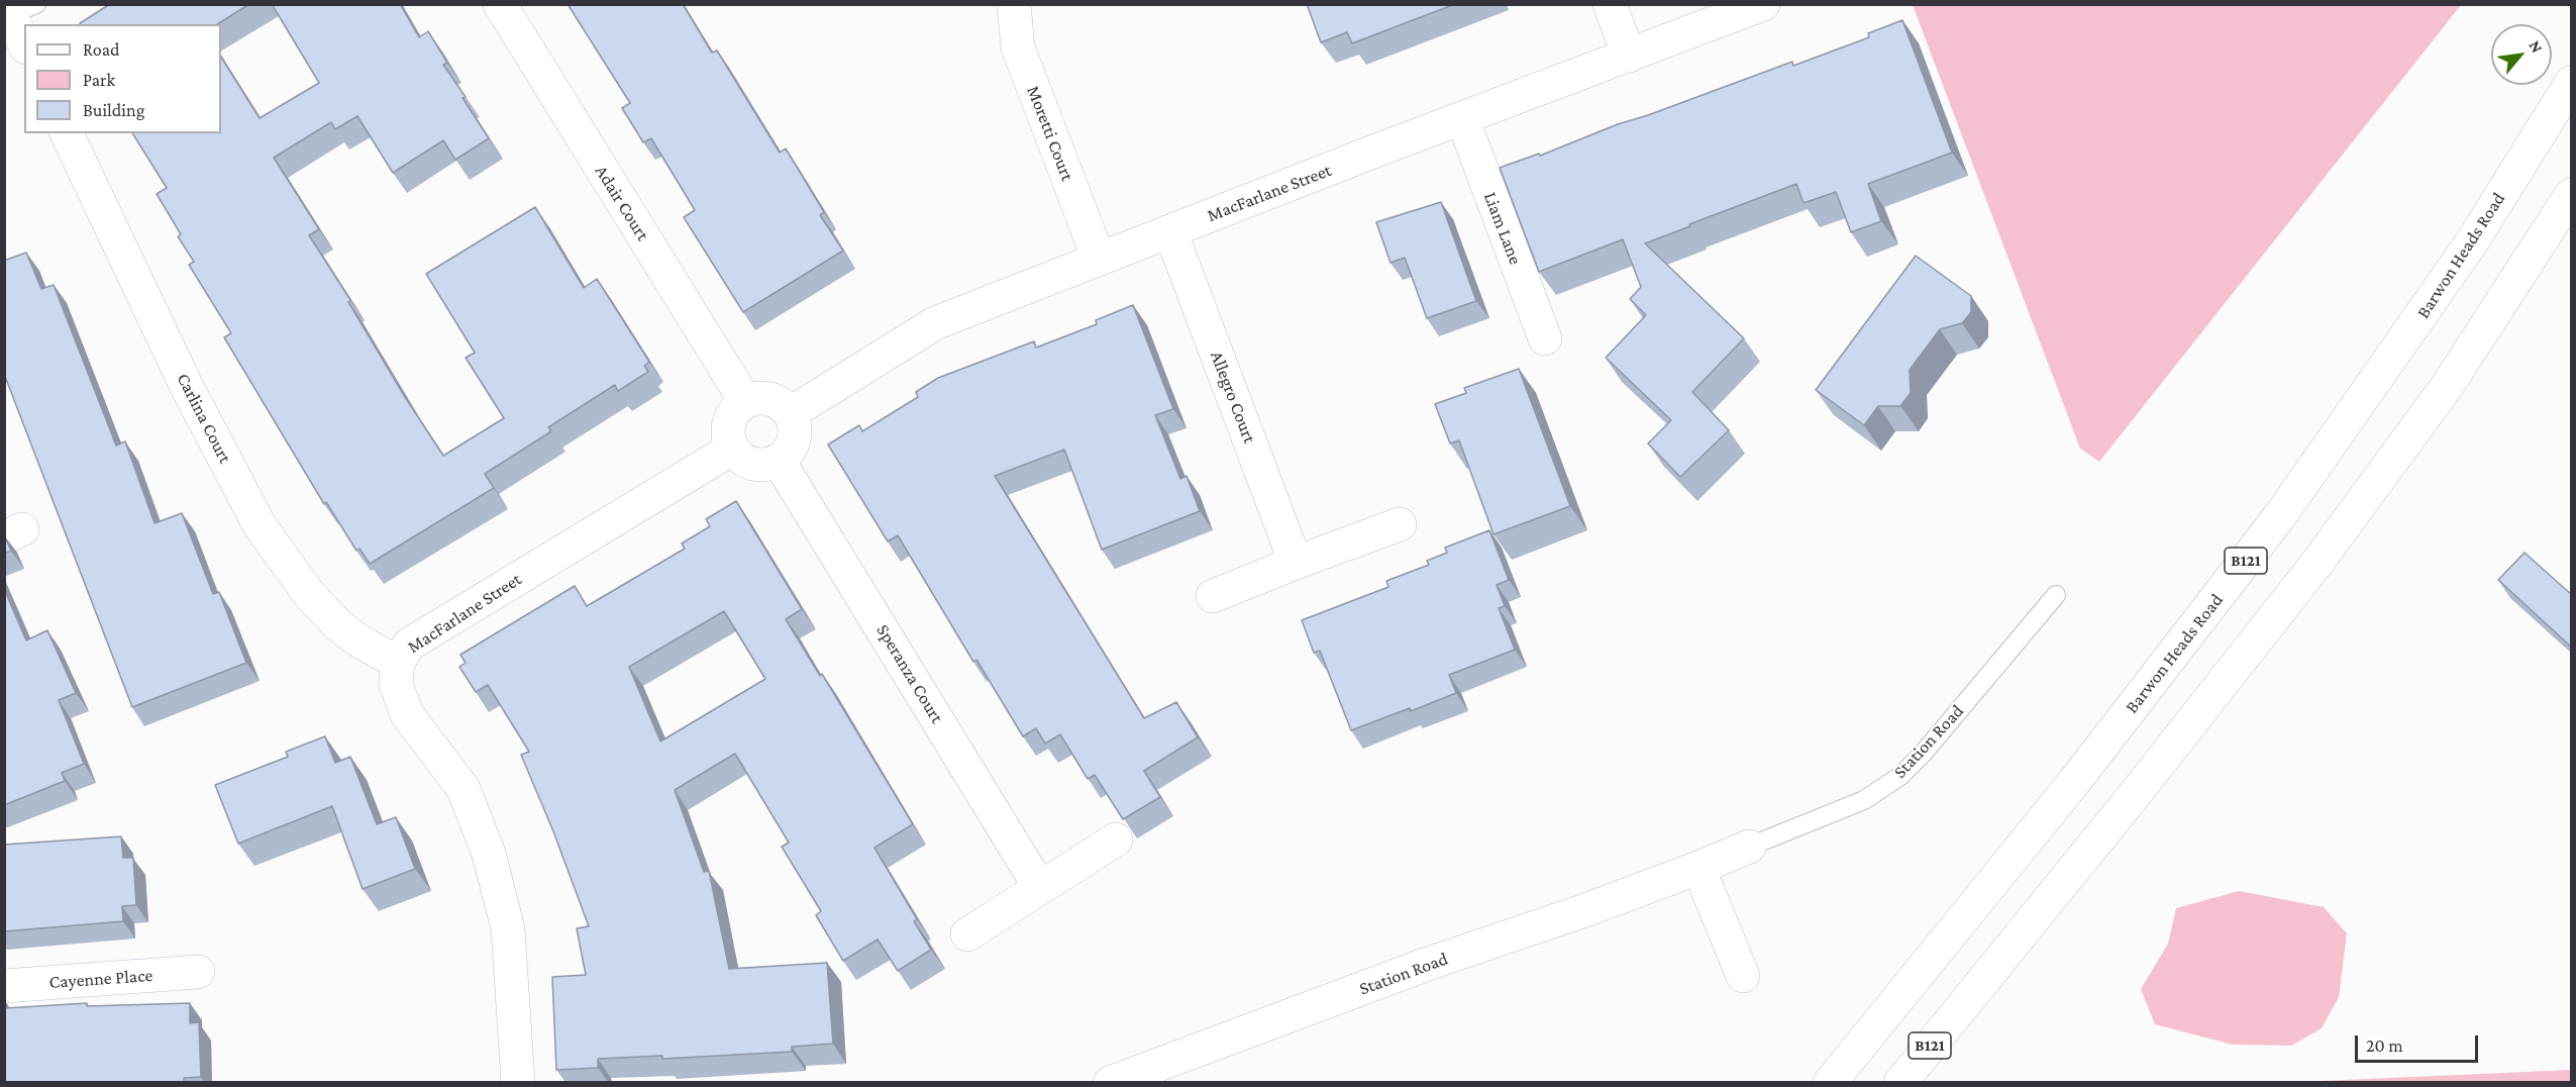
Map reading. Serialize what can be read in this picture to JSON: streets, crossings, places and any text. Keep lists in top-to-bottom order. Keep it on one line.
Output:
{"streets":{"street":["Moretti Court","MacFarlane Street","Adair Court","Liam Lane","Barwon Heads Road","Allegro Court","Carlina Court","B121","Speranza Court","Station Road","Cayenne Place"]},"crossings":[["Moretti Court","MacFarlane Street"],["MacFarlane Street","Adair Court"],["MacFarlane Street","Liam Lane"],["MacFarlane Street","Allegro Court"],["MacFarlane Street","Carlina Court"],["MacFarlane Street","Speranza Court"],["Adair Court","Speranza Court"]],"legend":["Road","Park","Building"],"scale_bar":"20 m","north":"top right"}
